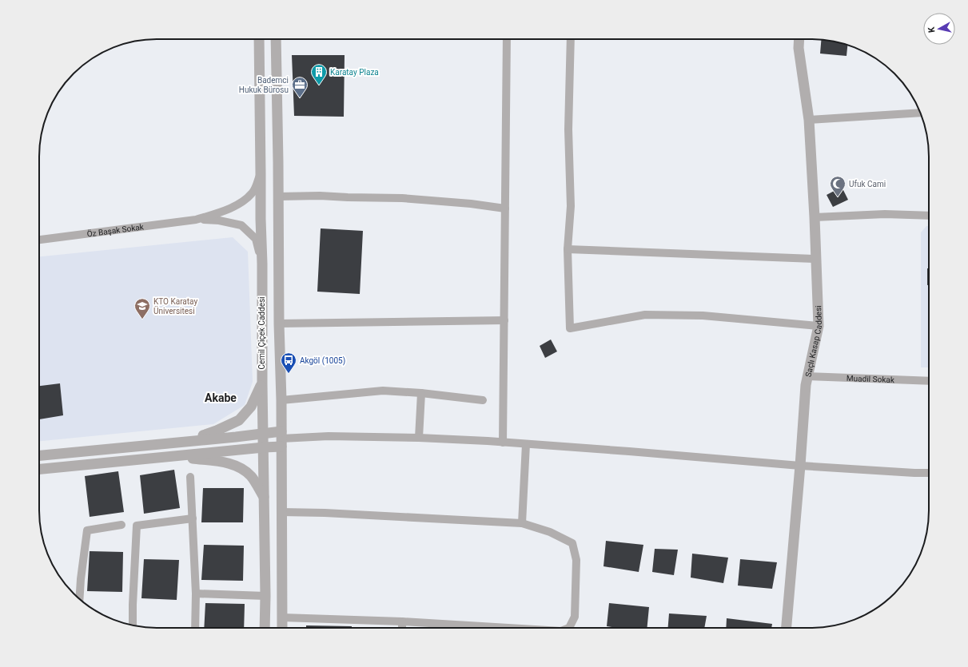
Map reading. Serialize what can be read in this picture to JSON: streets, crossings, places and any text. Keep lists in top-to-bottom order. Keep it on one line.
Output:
{"streets":{"street":["Öz Başak Sokak","Cemil Çiçek Caddesi","Saçlı Kasap Caddesi","Muadil Sokak"]},"crossings":[["Saçlı Kasap Caddesi","Muadil Sokak"]],"districts":["Akabe"],"places":{"building":["Karatay Plaza"],"office":["Bademci Hukuk Bürosu"],"mosque":["Ufuk Cami"],"school or university":["KTO Karatay Üniversitesi"],"bus stop":["Akgöl (1005)"]},"north":"left"}
